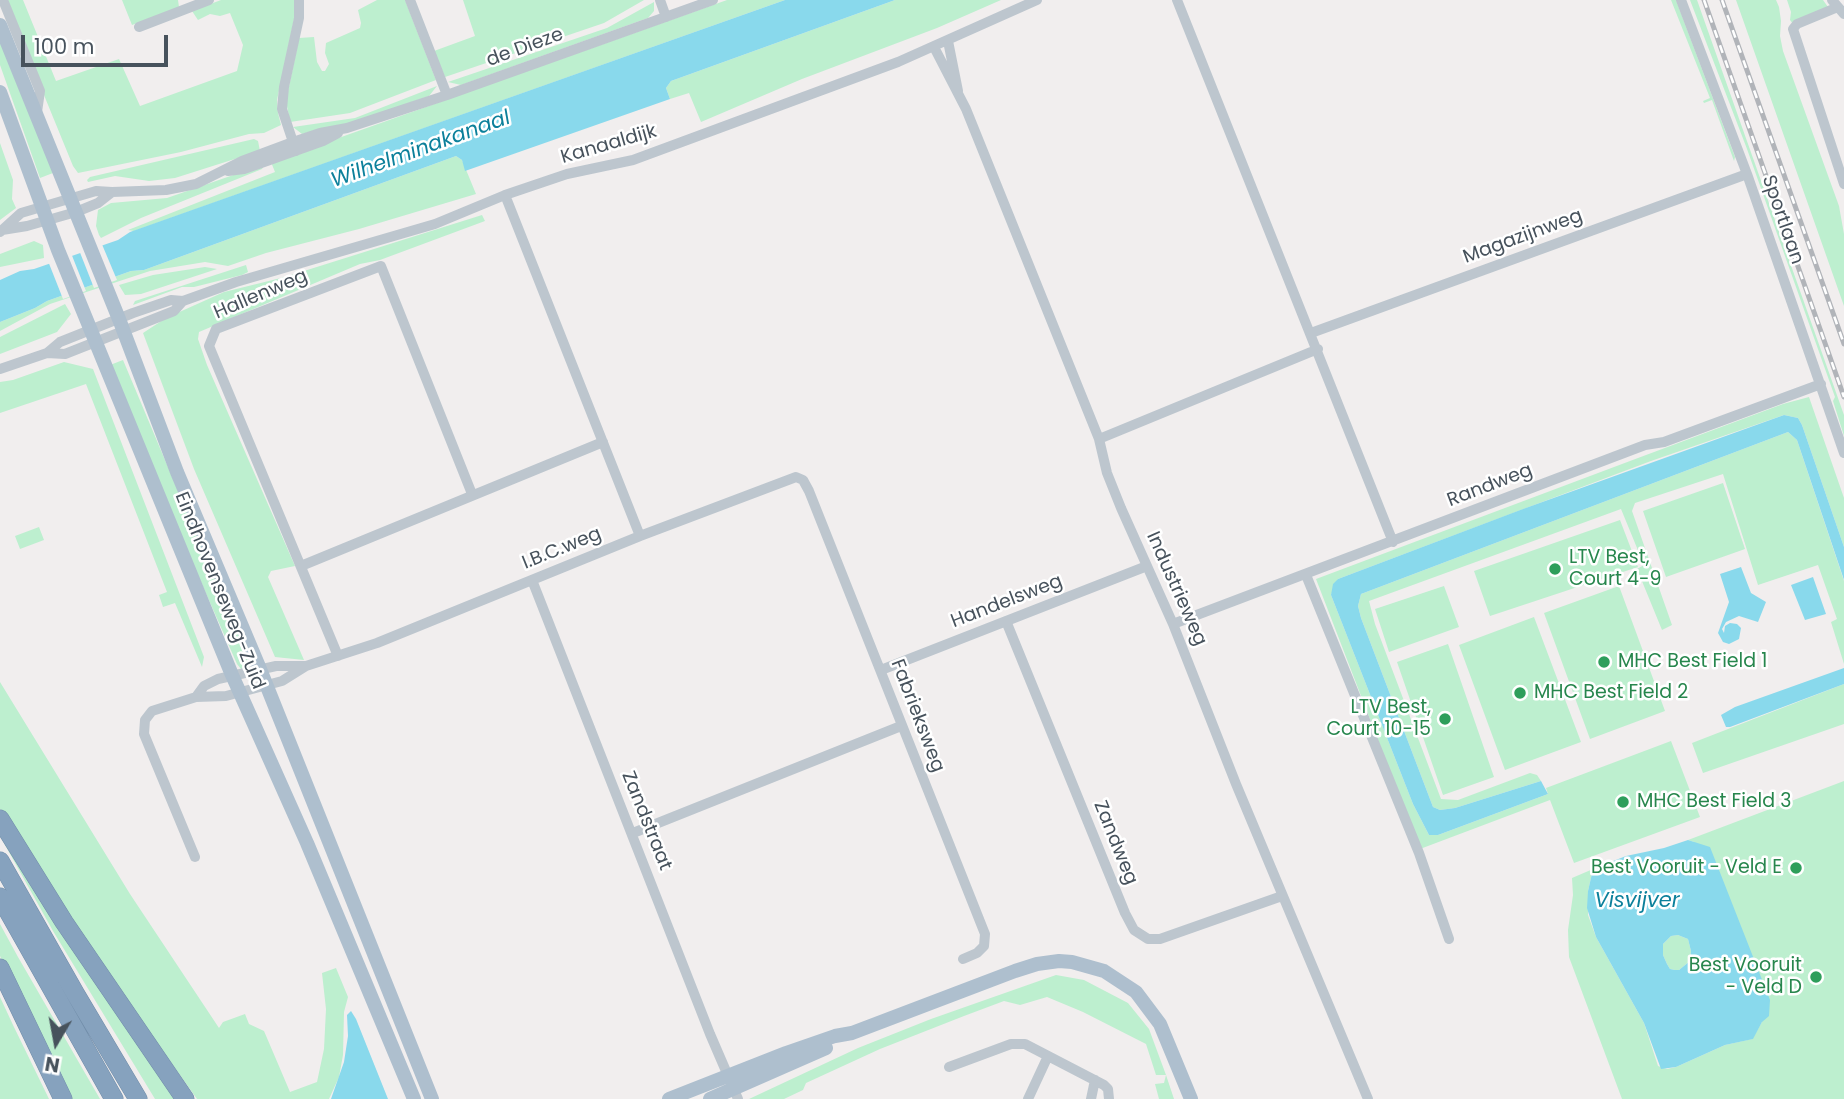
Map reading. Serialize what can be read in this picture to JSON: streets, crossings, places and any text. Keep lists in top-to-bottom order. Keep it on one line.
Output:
{"streets":{"main road":["Eindhovenseweg-Zuid"],"street":["de Dieze","Kanaaldijk","Sportlaan","Magazijnweg","Hallenweg","Randweg","I.B.C.weg","Industrieweg","Handelsweg","Fabrieksweg","Zandstraat","Zandweg"]},"crossings":[["de Dieze","Eindhovenseweg-Zuid"],["Kanaaldijk","Industrieweg"],["Kanaaldijk","Eindhovenseweg-Zuid"],["Sportlaan","Magazijnweg"],["Sportlaan","Randweg"],["Randweg","Industrieweg"],["I.B.C.weg","Eindhovenseweg-Zuid"],["I.B.C.weg","Fabrieksweg"],["I.B.C.weg","Zandstraat"],["Industrieweg","Handelsweg"],["Industrieweg","Zandweg"],["Handelsweg","Fabrieksweg"],["Handelsweg","Zandweg"]],"water":["Wilhelminakanaal","Visvijver"],"places":["LTV Best, Court 4-9","MHC Best Field 1","MHC Best Field 2","LTV Best, Court 10-15","MHC Best Field 3","Best Vooruit - Veld E","Best Vooruit - Veld D"],"scale_bar":"100 m","north":"bottom"}
